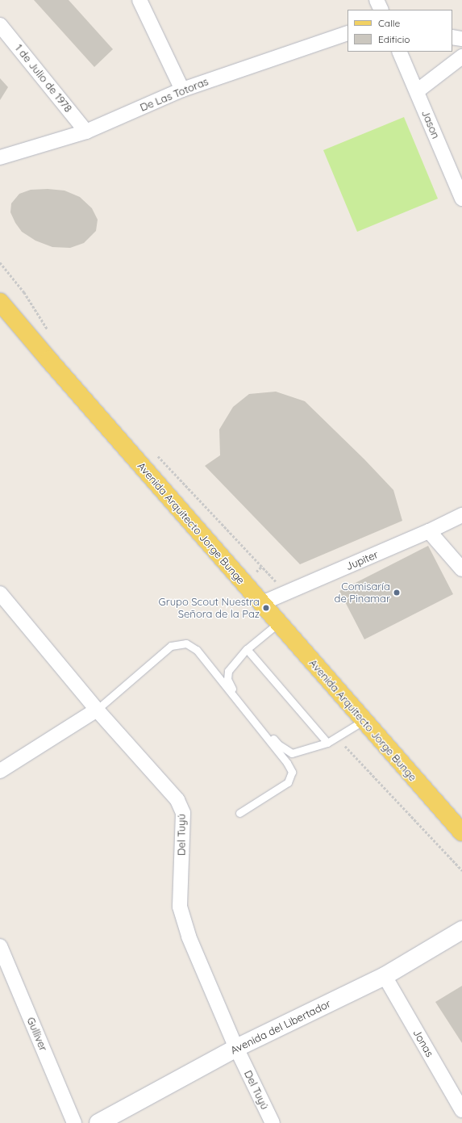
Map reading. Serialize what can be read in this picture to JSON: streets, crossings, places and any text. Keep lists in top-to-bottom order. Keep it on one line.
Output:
{"streets":{"main road":["Avenida Arquitecto Jorge Bunge","Avenida del Libertador"],"street":["1 de Julio de 1978","De Las Totoras","Jason","Jupiter","Del Tuyú","Gulliver","Jonas"]},"crossings":[["1 de Julio de 1978","De Las Totoras"],["Avenida Arquitecto Jorge Bunge","Jupiter"],["Del Tuyú","Avenida del Libertador"],["Avenida del Libertador","Jonas"]],"places":["Comisaría de Pinamar","Grupo Scout Nuestra Señora de la Paz"],"legend":["Calle","Edificio"]}
